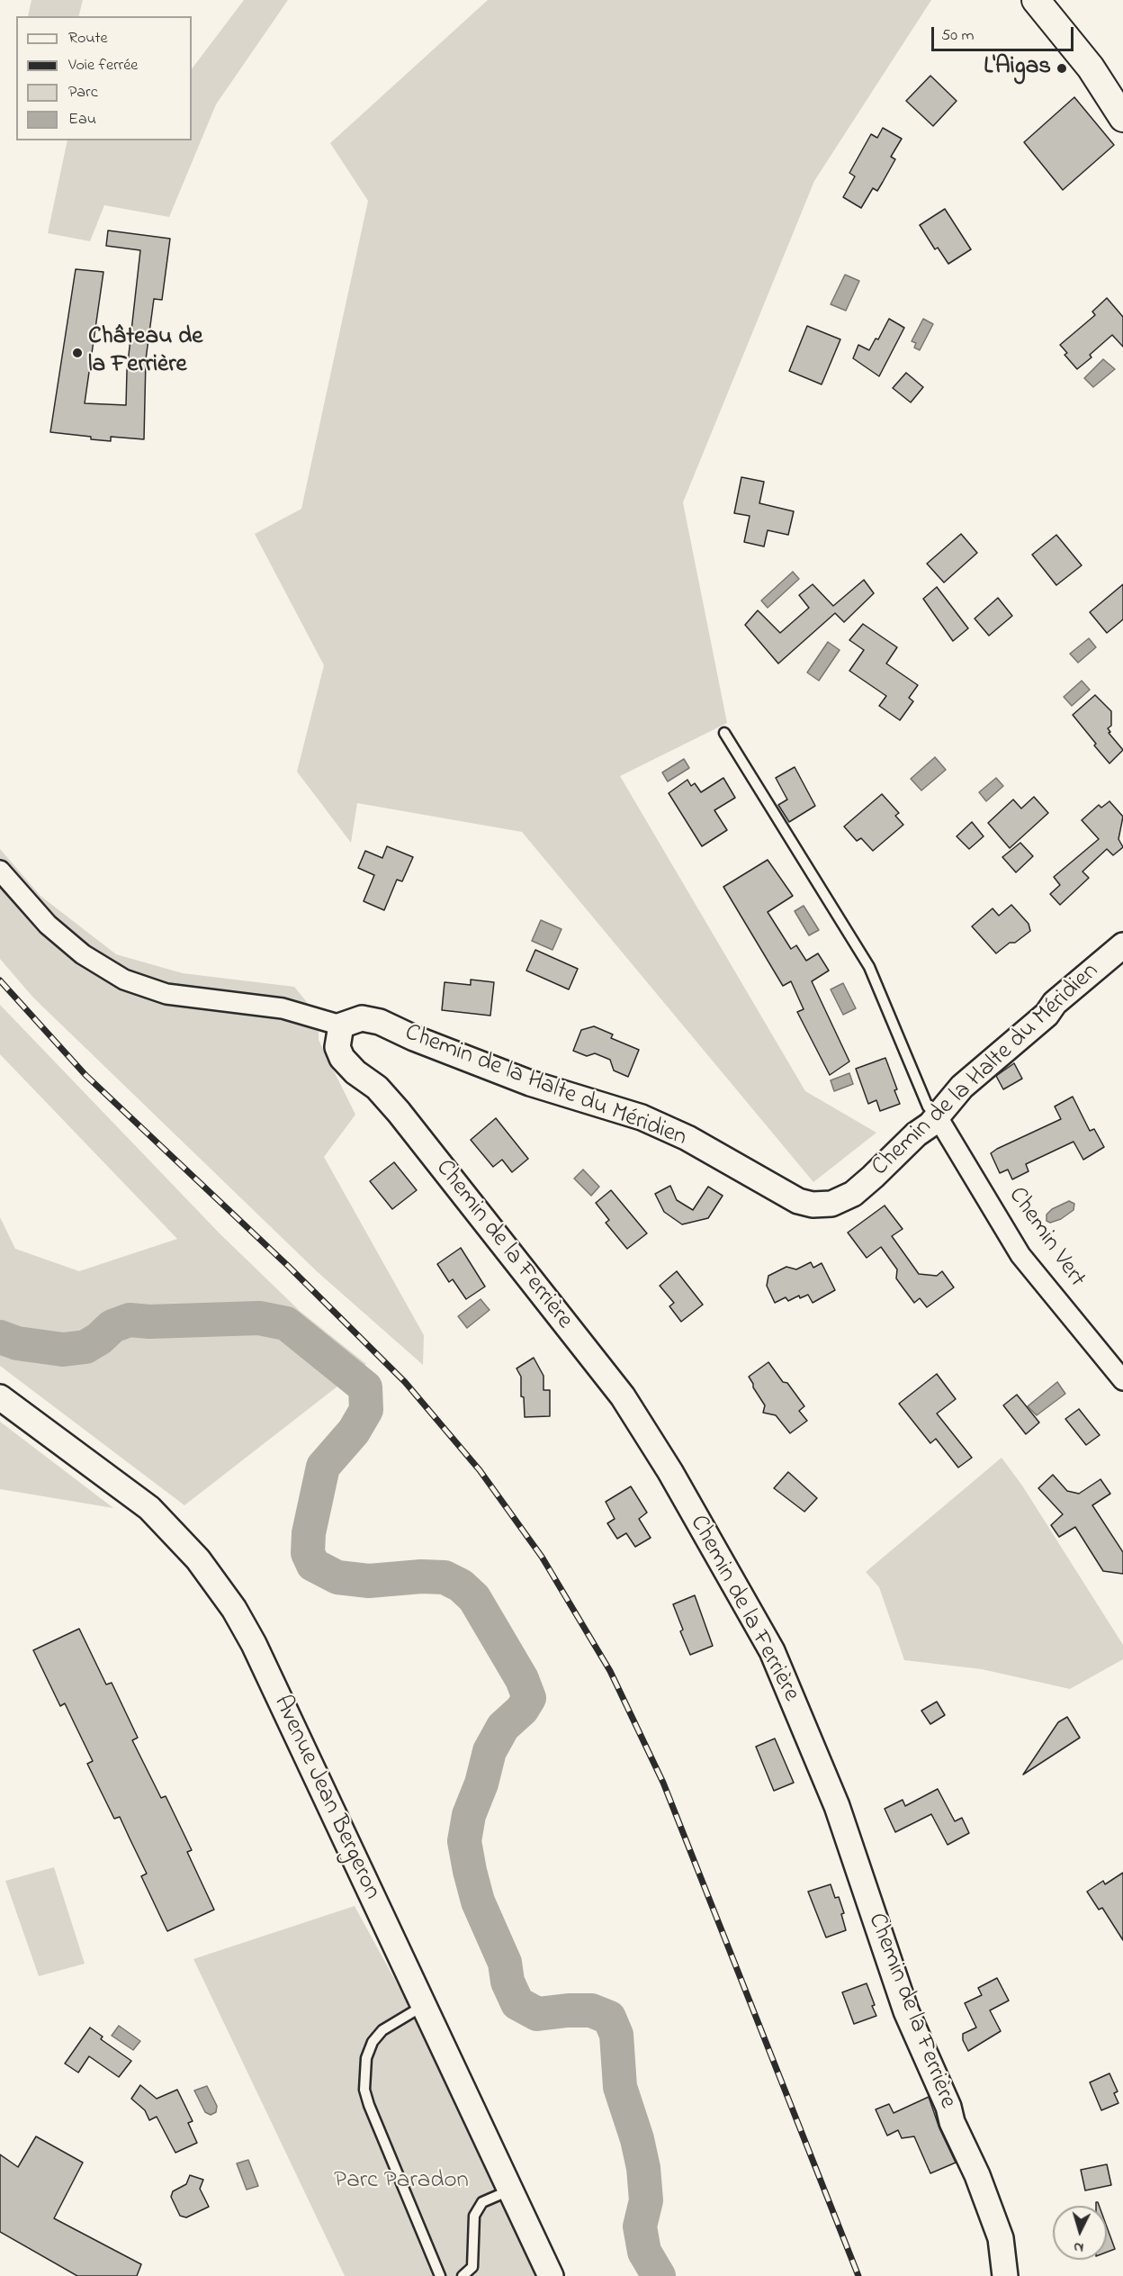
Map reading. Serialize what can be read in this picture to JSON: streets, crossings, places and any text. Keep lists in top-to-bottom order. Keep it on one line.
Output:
{"streets":{"street":["Chemin de la Halte du Méridien","Chemin Vert","Chemin de la Ferrière","Avenue Jean Bergeron"]},"crossings":[["Chemin de la Halte du Méridien","Chemin Vert"],["Chemin de la Halte du Méridien","Chemin de la Ferrière"]],"parks":["Parc Paradon"],"places":["L'Aigas","Château de la Ferrière"],"legend":["Route","Voie ferrée","Parc","Eau"],"scale_bar":"50 m","north":"bottom"}
